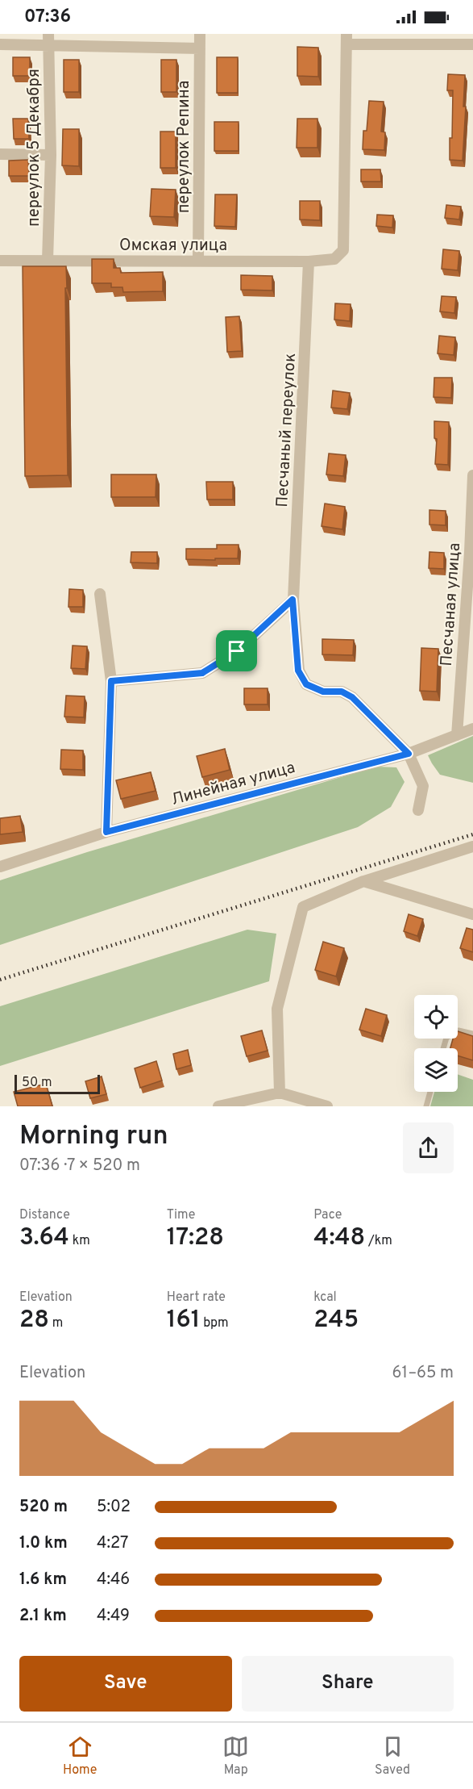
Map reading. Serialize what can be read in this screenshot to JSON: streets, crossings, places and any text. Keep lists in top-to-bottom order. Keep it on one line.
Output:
{"streets":{"street":["переулок Репина","переулок 5 Декабря","Омская улица","Песчаный переулок","Песчаная улица","Линейная улица"]},"crossings":[["переулок Репина","Омская улица"],["переулок 5 Декабря","Омская улица"],["Омская улица","Песчаный переулок"],["Песчаный переулок","Линейная улица"],["Песчаная улица","Линейная улица"]],"scale_bar":"50 m","page":{"status":"07:36","scale":"50 m","heading":["Morning run","07:36 · 7 × 520 m"],"stats":[["Distance","3.64 km"],["Time","17:28"],["Pace","4:48 /km"],["Elevation","28 m"],["Heart rate","161 bpm"],["kcal","245"]],"chart":["Elevation","61–65 m"],"list":[{"name":"520 m","note":"5:02"},{"name":"1.0 km","note":"4:27"},{"name":"1.6 km","note":"4:46"},{"name":"2.1 km","note":"4:49"}],"buttons":["Save","Share"],"tabs":["Home","Map","Saved"]}}
